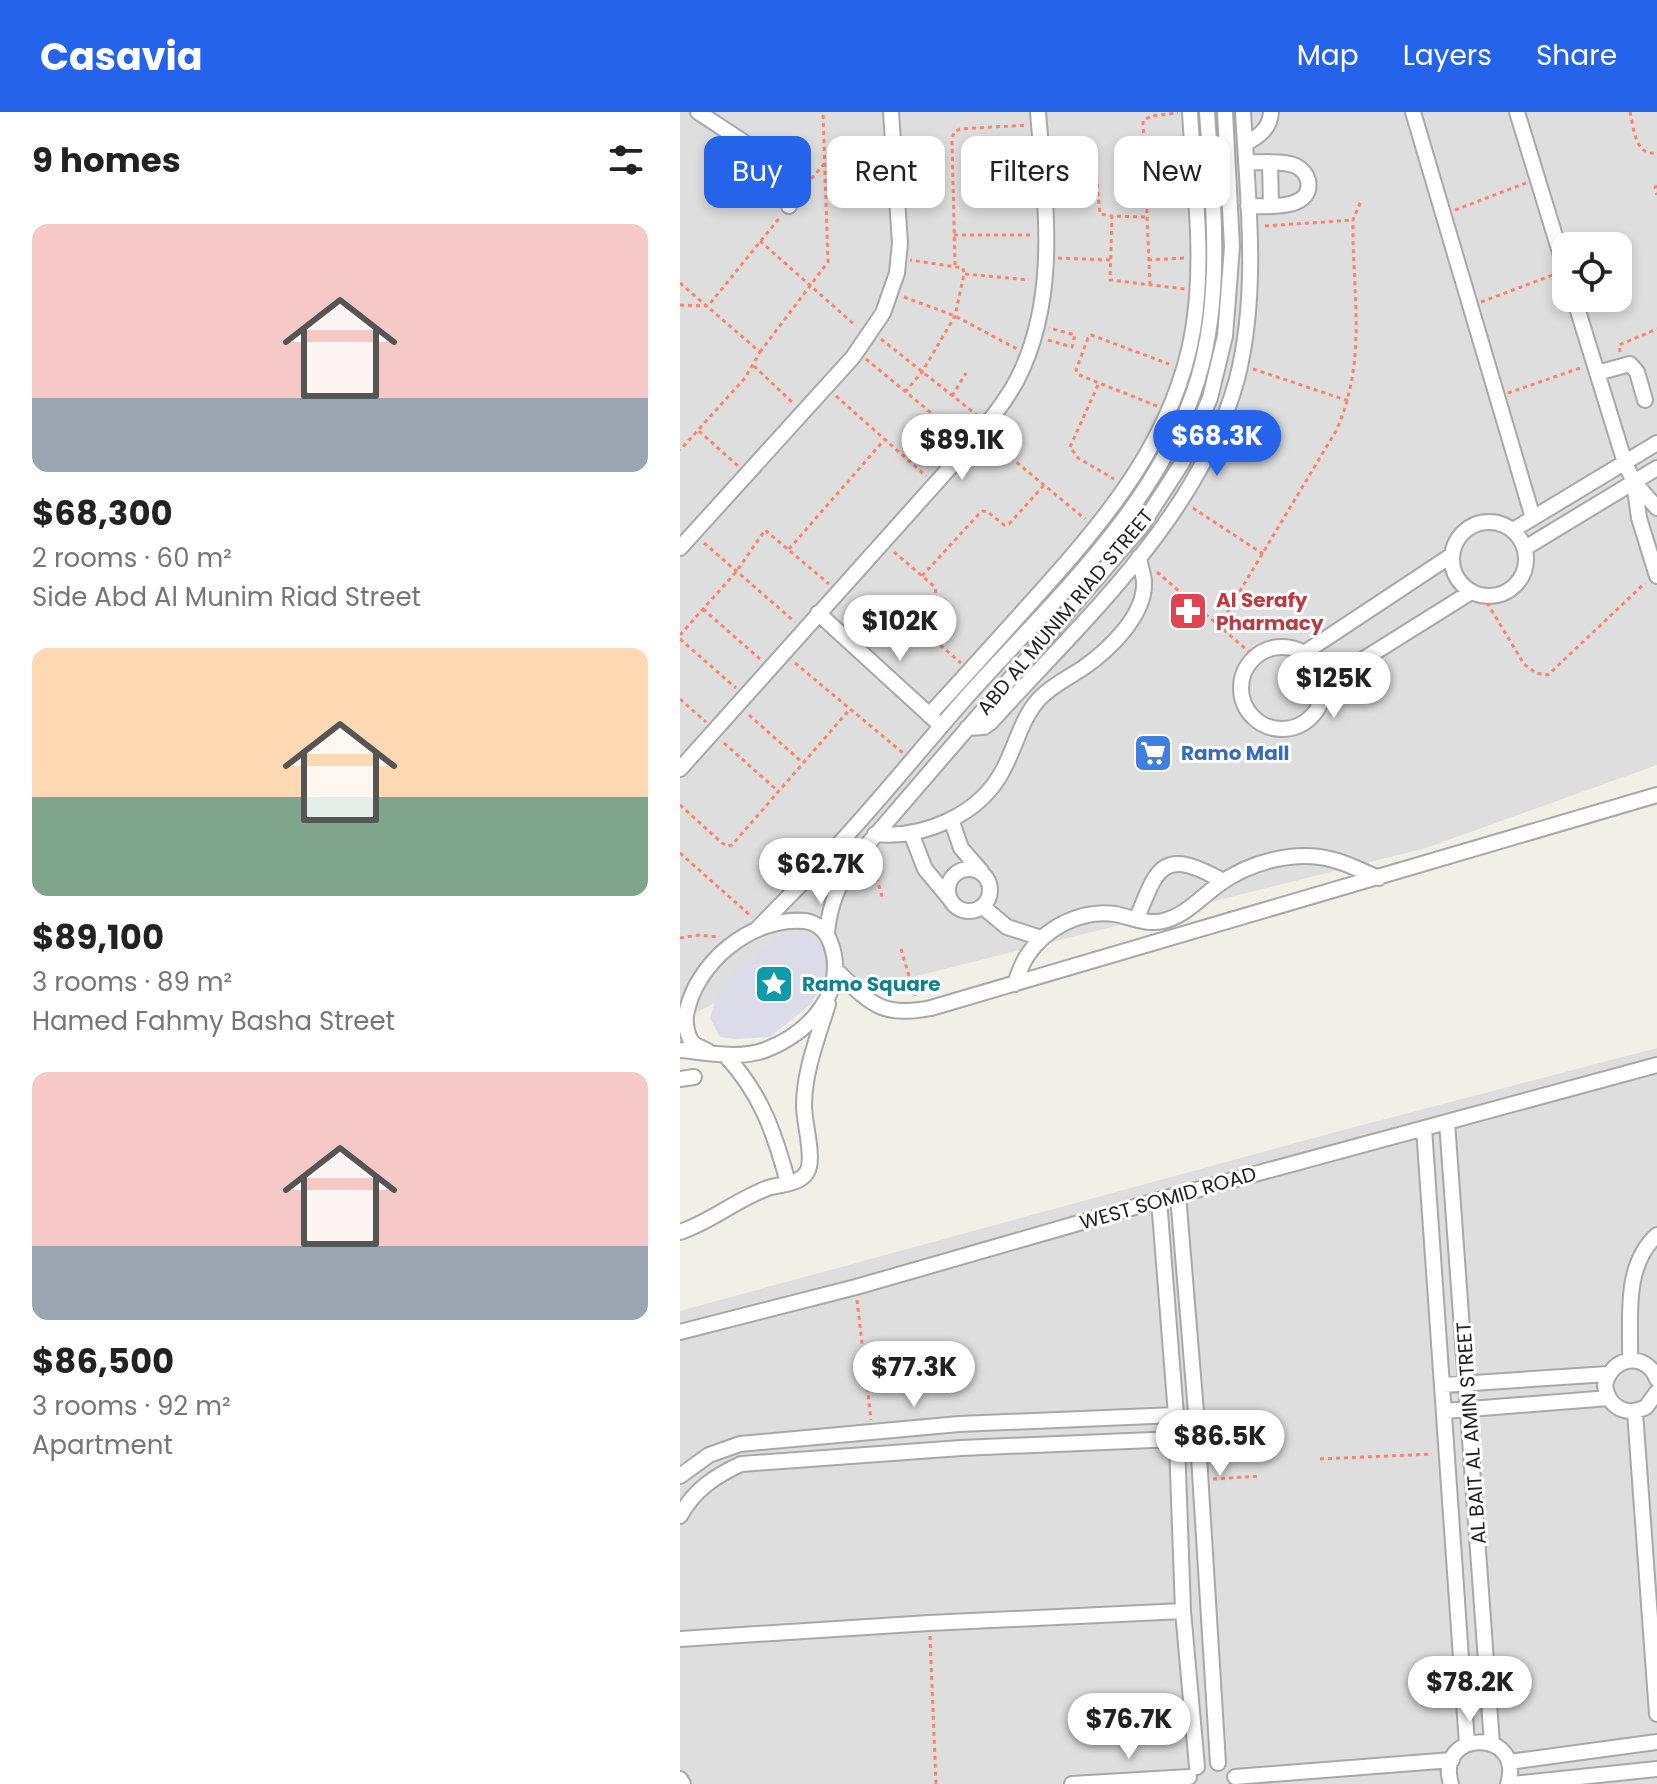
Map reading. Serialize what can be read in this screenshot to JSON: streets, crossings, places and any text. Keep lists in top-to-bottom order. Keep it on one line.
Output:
{"streets":{"street":["ABD AL MUNIM RIAD STREET","WEST SOMID ROAD","AL BAIT AL AMIN STREET"]},"crossings":[["WEST SOMID ROAD","AL BAIT AL AMIN STREET"]],"places":{"pharmacy":["Al Serafy Pharmacy"],"supermarket":["Ramo Mall"],"place":["Ramo Square"]},"page":{"header":"Casavia","nav":["Map","Layers","Share"],"heading":"9 homes","chip":["Buy","Rent","Filters","New"],"list":[{"name":"$68,300","note":"2 rooms · 60 m² · Side Abd Al Munim Riad Street"},{"name":"$89,100","note":"3 rooms · 89 m² · Hamed Fahmy Basha Street"},{"name":"$86,500","note":"3 rooms · 92 m² · Apartment"}],"price":["$68.3K","$89.1K","$102K","$125K","$62.7K","$77.3K","$86.5K","$78.2K","$76.7K"]}}
